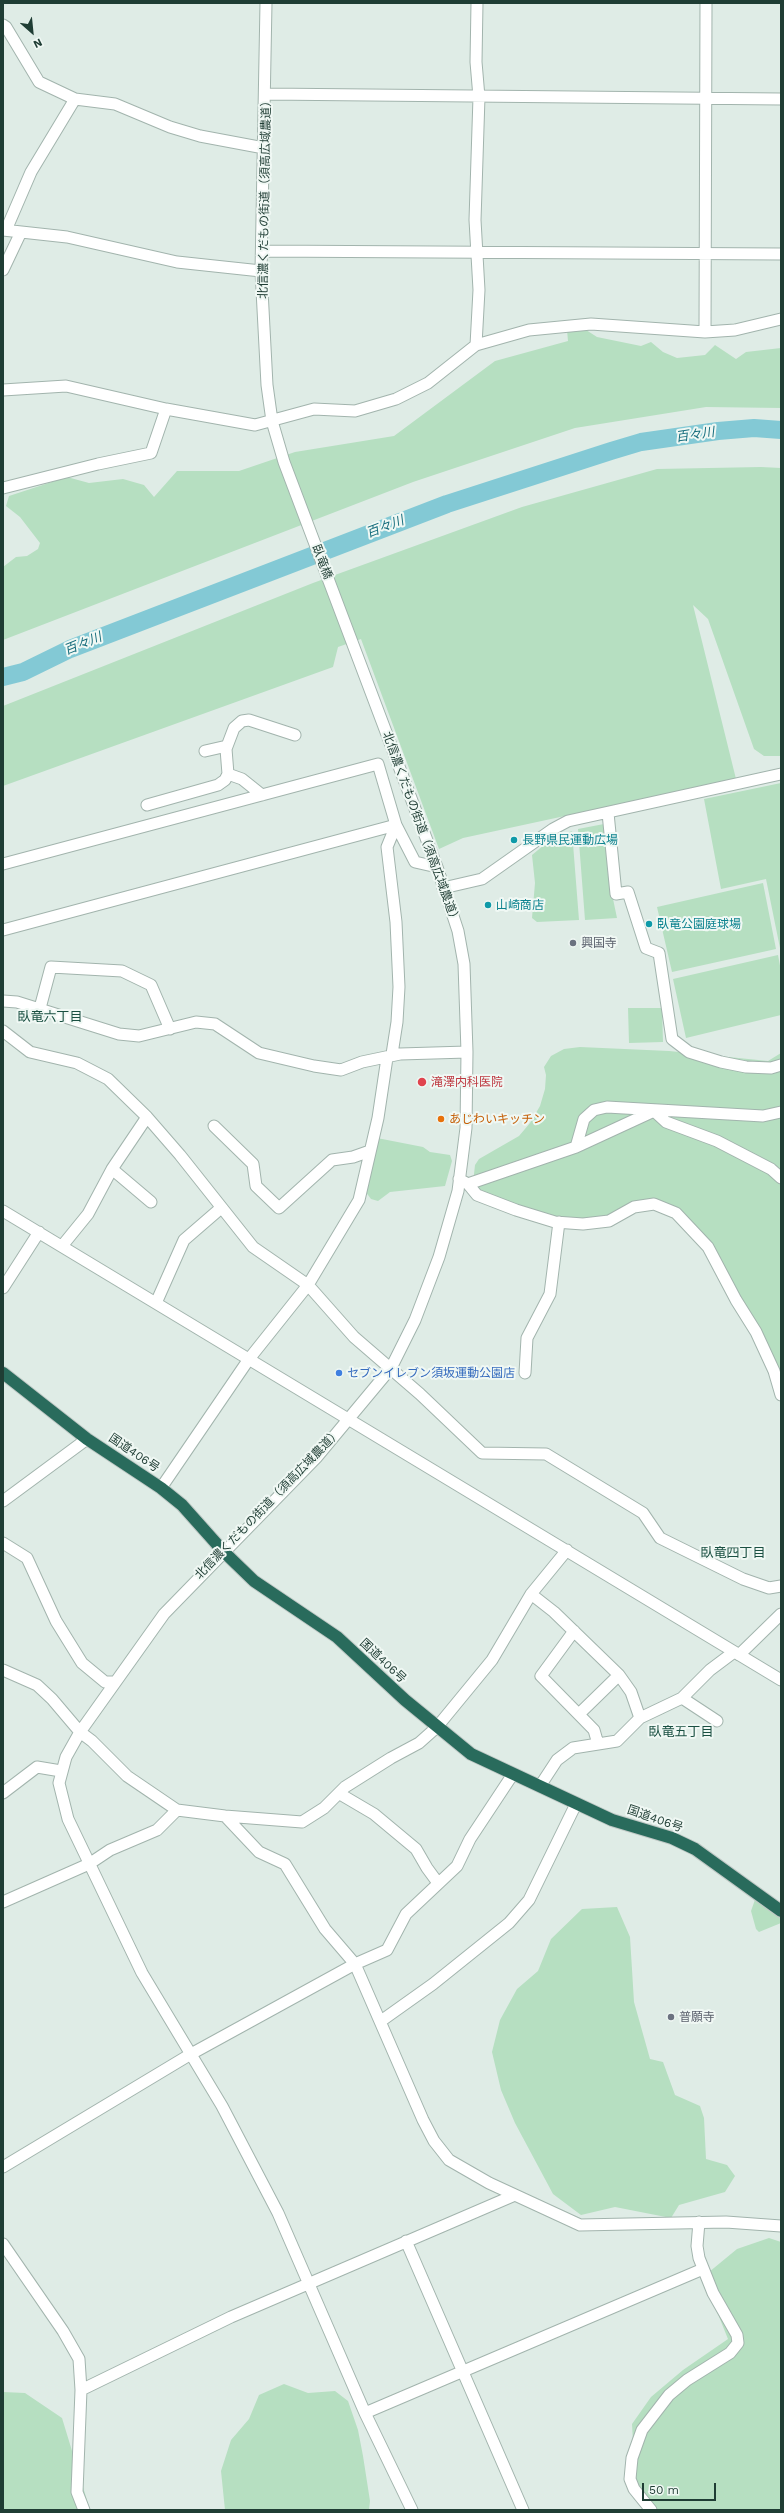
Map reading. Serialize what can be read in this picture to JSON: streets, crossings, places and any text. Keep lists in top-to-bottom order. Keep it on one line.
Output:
{"streets":{"highway":["国道406号"],"street":["北信濃くだもの街道（須高広域農道）","臥竜橋"]},"crossings":[["北信濃くだもの街道（須高広域農道）","臥竜橋"],["北信濃くだもの街道（須高広域農道）","国道406号"]],"districts":["臥竜六丁目","臥竜四丁目","臥竜五丁目"],"water":["百々川"],"places":["長野県民運動広場","山崎商店","臥竜公園庭球場","興国寺","滝澤内科医院","あじわいキッチン","セブンイレブン須坂運動公園店","普願寺"],"scale_bar":"50 m","north":"bottom right"}
